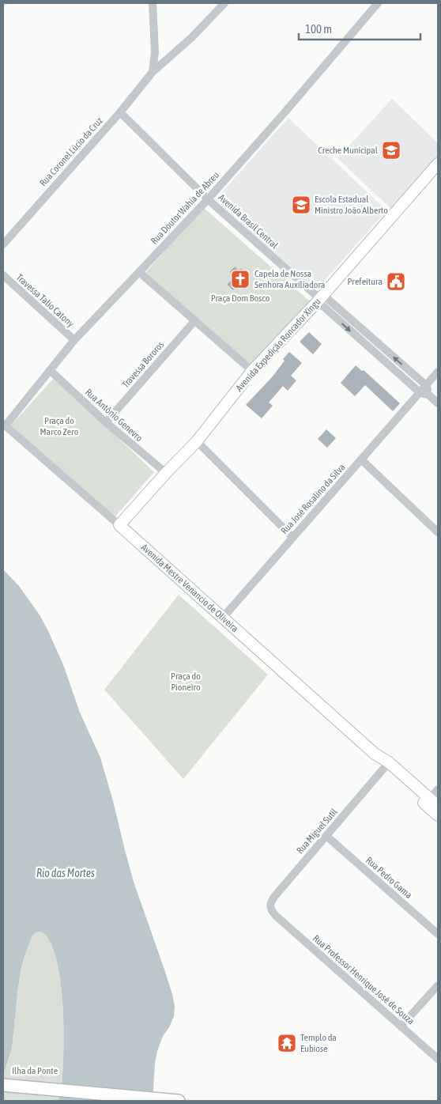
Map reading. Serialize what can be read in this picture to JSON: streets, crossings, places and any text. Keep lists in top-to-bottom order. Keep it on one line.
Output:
{"streets":{"street":["Rua Coronel Lúcio da Cruz","Rua Doutor Wahia de Abreu","Avenida Brasil Central","Travessa Talio Catony","Avenida Expedição Roncador Xingu","Travessa Bororos","Rua Antônio Genevro","Rua José Rosalino da Silva","Avenida Mestre Venancio de Oliveira","Rua Miguel Sutil","Rua Pedro Gama","Rua Professor Henrique José de Souza"]},"crossings":[["Rua Coronel Lúcio da Cruz","Avenida Brasil Central"],["Rua Doutor Wahia de Abreu","Avenida Brasil Central"],["Rua Doutor Wahia de Abreu","Travessa Talio Catony"],["Rua Doutor Wahia de Abreu","Rua Antônio Genevro"],["Rua Doutor Wahia de Abreu","Avenida Mestre Venancio de Oliveira"],["Avenida Brasil Central","Avenida Expedição Roncador Xingu"],["Avenida Brasil Central","Rua José Rosalino da Silva"],["Avenida Expedição Roncador Xingu","Rua Antônio Genevro"],["Avenida Expedição Roncador Xingu","Avenida Mestre Venancio de Oliveira"],["Travessa Bororos","Rua Antônio Genevro"],["Rua José Rosalino da Silva","Avenida Mestre Venancio de Oliveira"],["Avenida Mestre Venancio de Oliveira","Rua Miguel Sutil"],["Rua Miguel Sutil","Rua Pedro Gama"],["Rua Miguel Sutil","Rua Professor Henrique José de Souza"]],"water":["Rio das Mortes"],"parks":["Praça Dom Bosco","Praça do Marco Zero","Praça do Pioneiro","Ilha da Ponte"],"places":{"school or university":["Creche Municipal","Escola Estadual Ministro João Alberto"],"church":["Capela de Nossa Senhora Auxiliadora"],"public building":["Prefeitura"],"temple":["Templo da Eubiose"]},"scale_bar":"100 m"}
